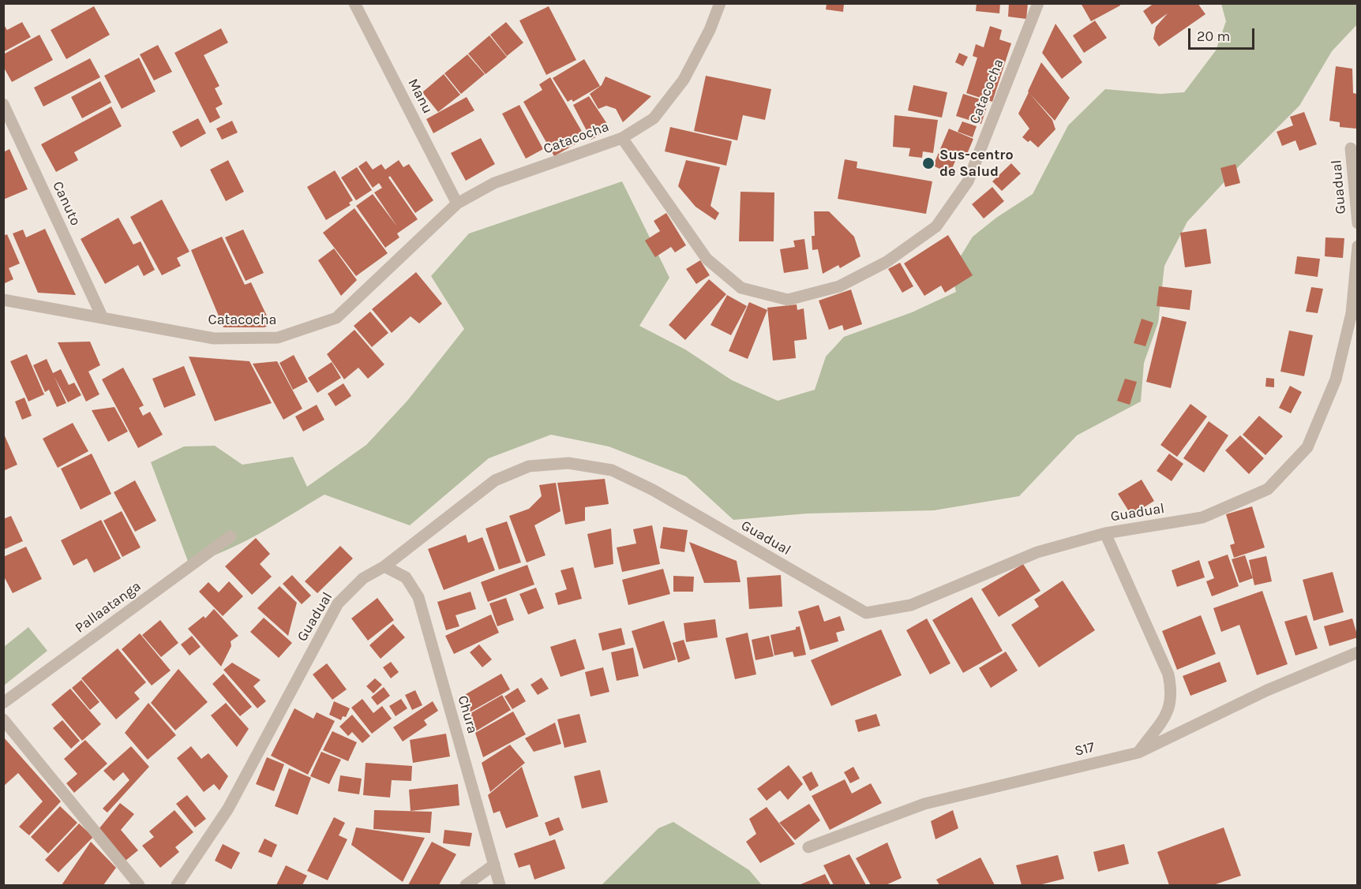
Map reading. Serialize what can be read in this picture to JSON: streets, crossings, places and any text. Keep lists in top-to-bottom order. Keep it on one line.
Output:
{"streets":{"street":["Catacocha","Manu","Guadual","Canuto","Pallaatanga","Chura","S17"]},"crossings":[["Catacocha","Manu"],["Catacocha","Canuto"],["Guadual","Chura"]],"places":["Sus-centro de Salud"],"scale_bar":"20 m"}
